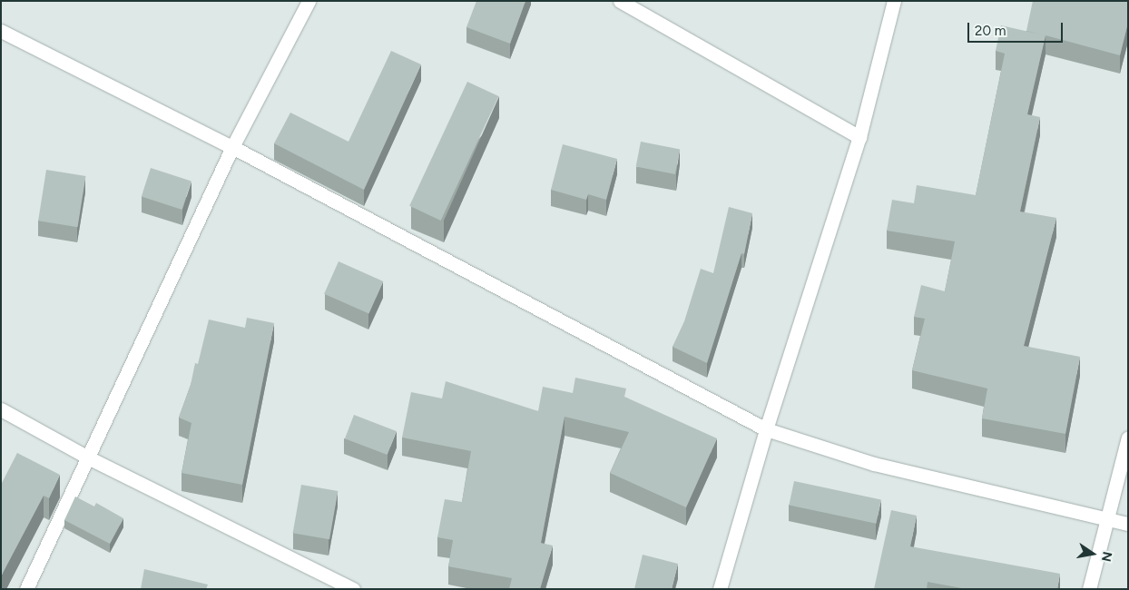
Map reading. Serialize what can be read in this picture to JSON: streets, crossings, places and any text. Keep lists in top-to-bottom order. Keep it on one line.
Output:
{"scale_bar":"20 m","north":"right"}
